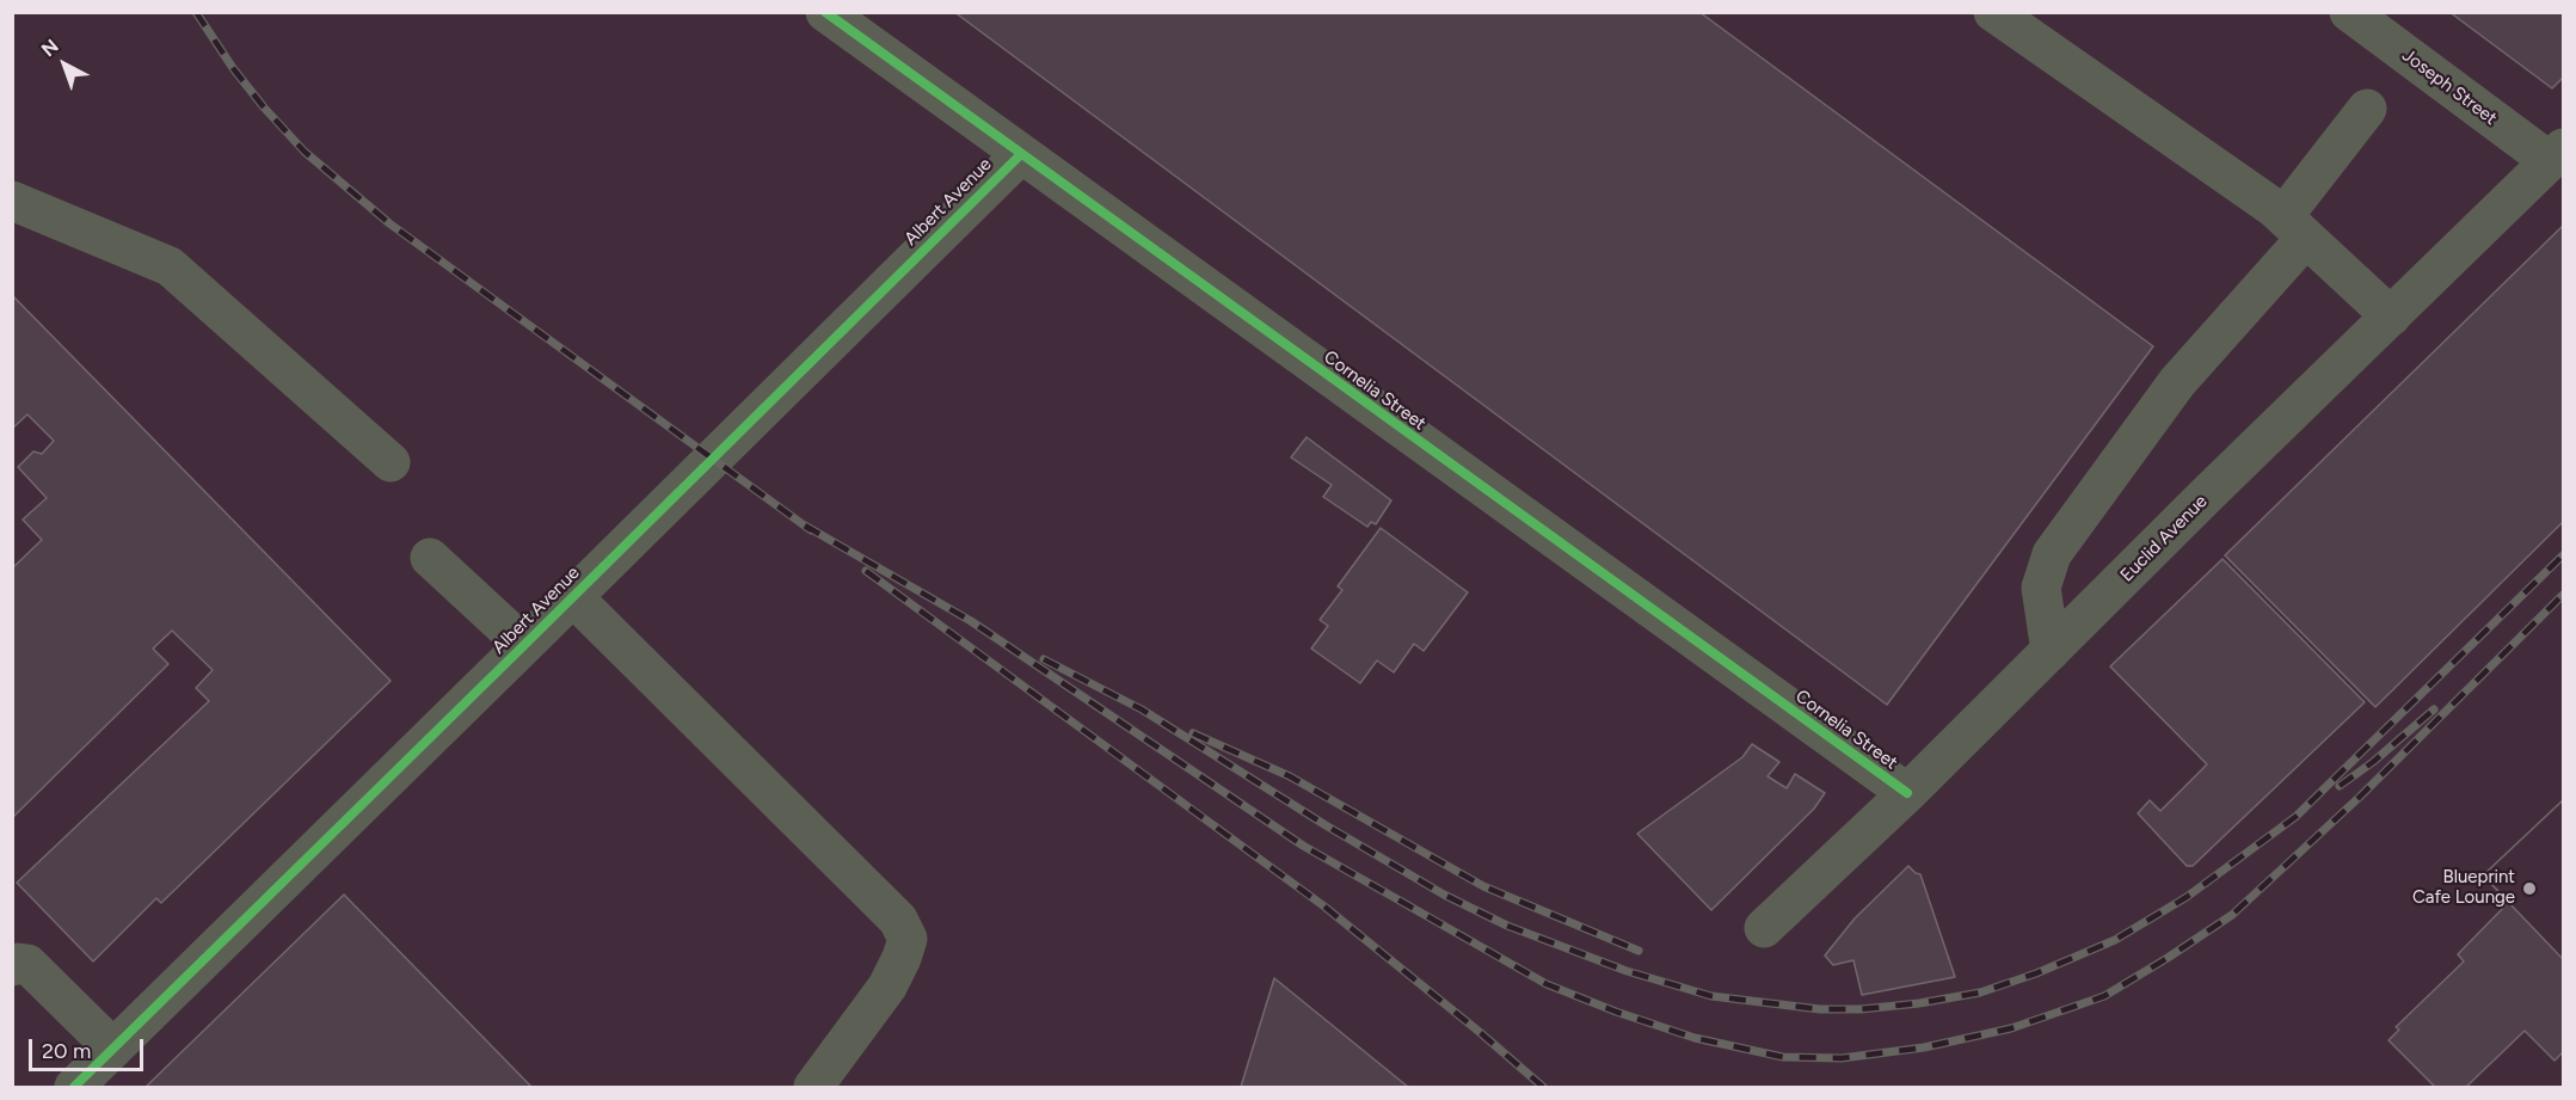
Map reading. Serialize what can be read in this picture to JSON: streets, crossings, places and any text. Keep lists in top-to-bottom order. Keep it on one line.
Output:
{"streets":{"street":["Joseph Street","Albert Avenue","Cornelia Street","Euclid Avenue"]},"crossings":[["Joseph Street","Euclid Avenue"],["Albert Avenue","Cornelia Street"],["Cornelia Street","Euclid Avenue"]],"places":["Blueprint Cafe Lounge"],"scale_bar":"20 m","north":"top left"}
